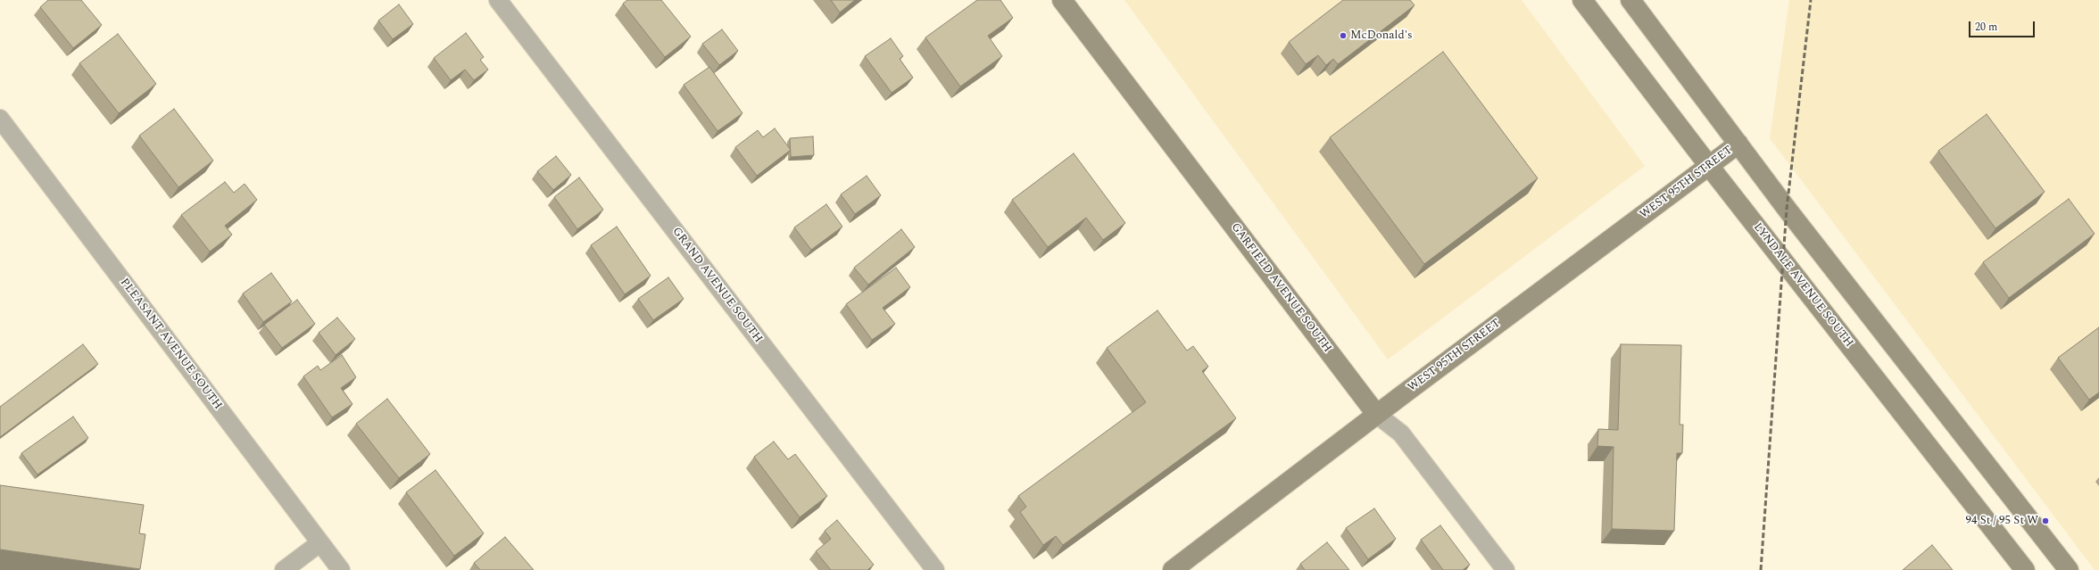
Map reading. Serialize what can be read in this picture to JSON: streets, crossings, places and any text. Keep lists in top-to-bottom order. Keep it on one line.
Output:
{"streets":{"main road":["WEST 95TH STREET","LYNDALE AVENUE SOUTH","GARFIELD AVENUE SOUTH"],"street":["GRAND AVENUE SOUTH","PLEASANT AVENUE SOUTH"]},"crossings":[["WEST 95TH STREET","LYNDALE AVENUE SOUTH"],["WEST 95TH STREET","GARFIELD AVENUE SOUTH"]],"places":["McDonald's","94 St / 95 St W"],"scale_bar":"20 m"}
